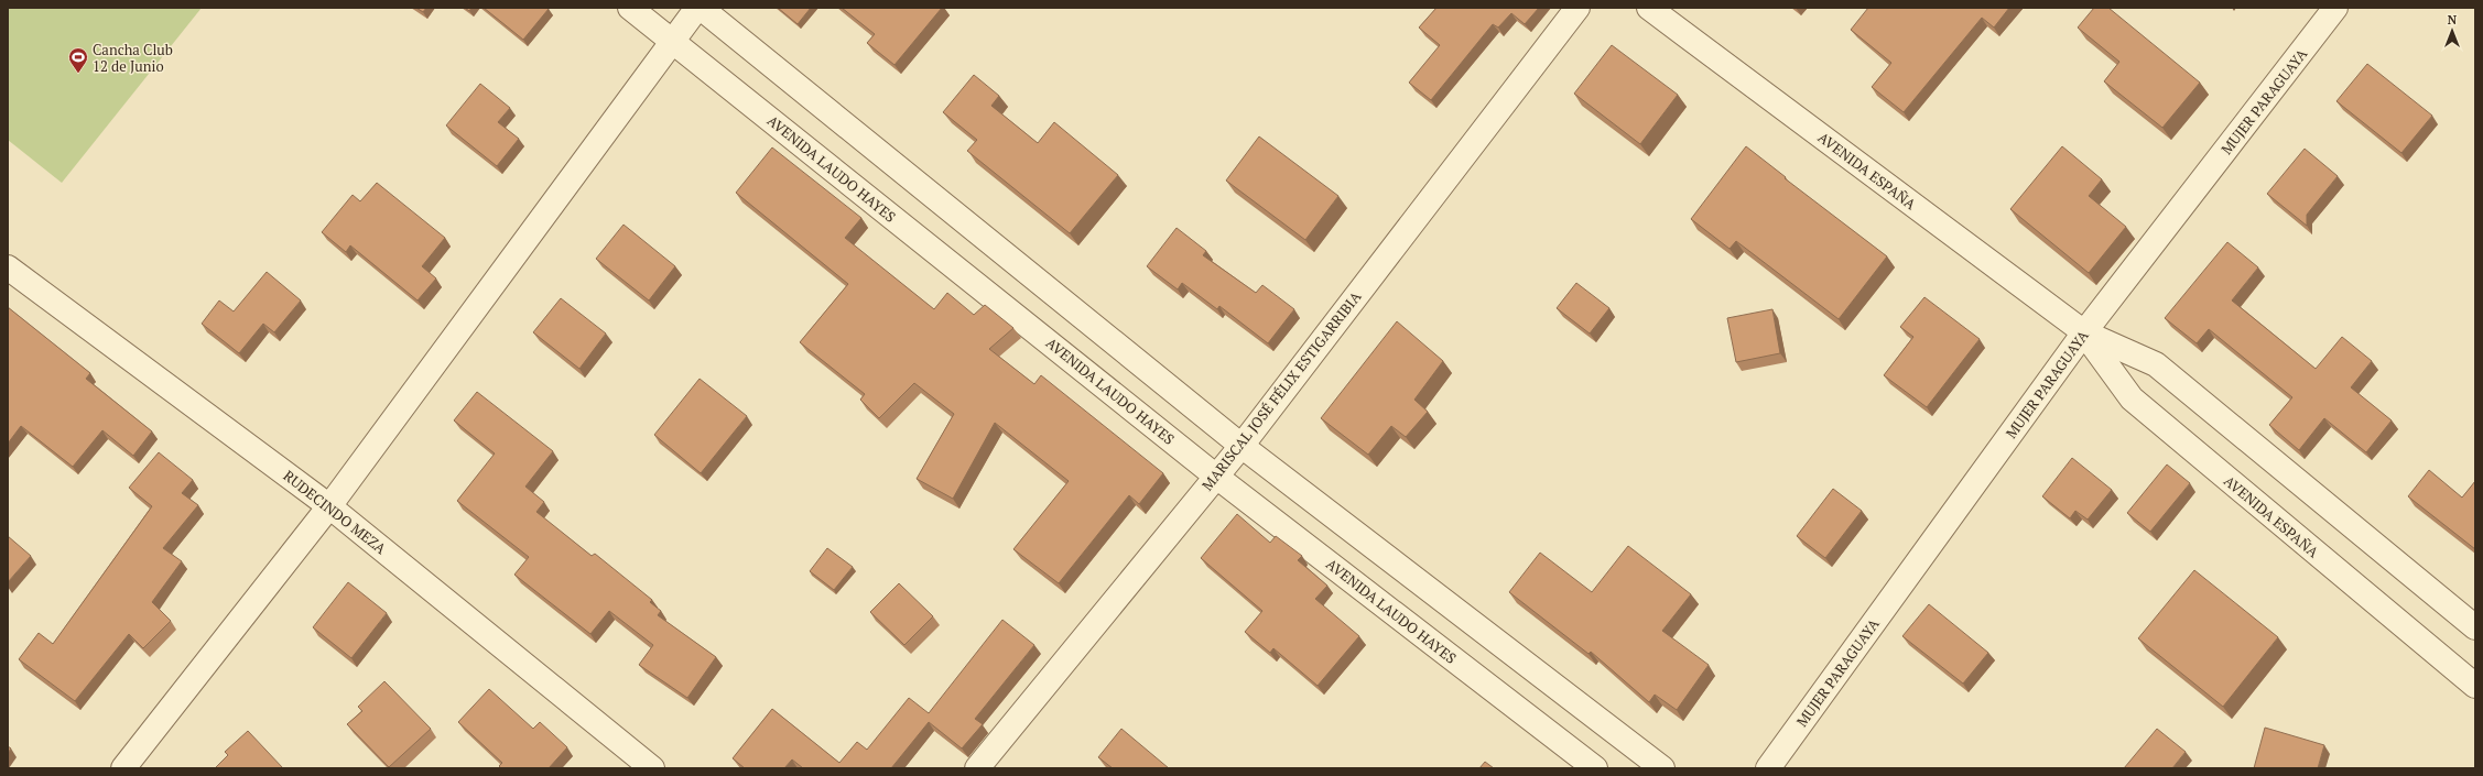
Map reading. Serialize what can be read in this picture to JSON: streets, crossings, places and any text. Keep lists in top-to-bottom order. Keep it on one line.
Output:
{"streets":{"street":["MUJER PARAGUAYA","AVENIDA LAUDO HAYES","AVENIDA ESPAÑA","MARISCAL JOSÉ FÉLIX ESTIGARRIBIA","RUDECINDO MEZA"]},"crossings":[["MUJER PARAGUAYA","AVENIDA ESPAÑA"],["AVENIDA LAUDO HAYES","MARISCAL JOSÉ FÉLIX ESTIGARRIBIA"]],"places":{"sports":["Cancha Club 12 de Junio"]},"north":"top"}
